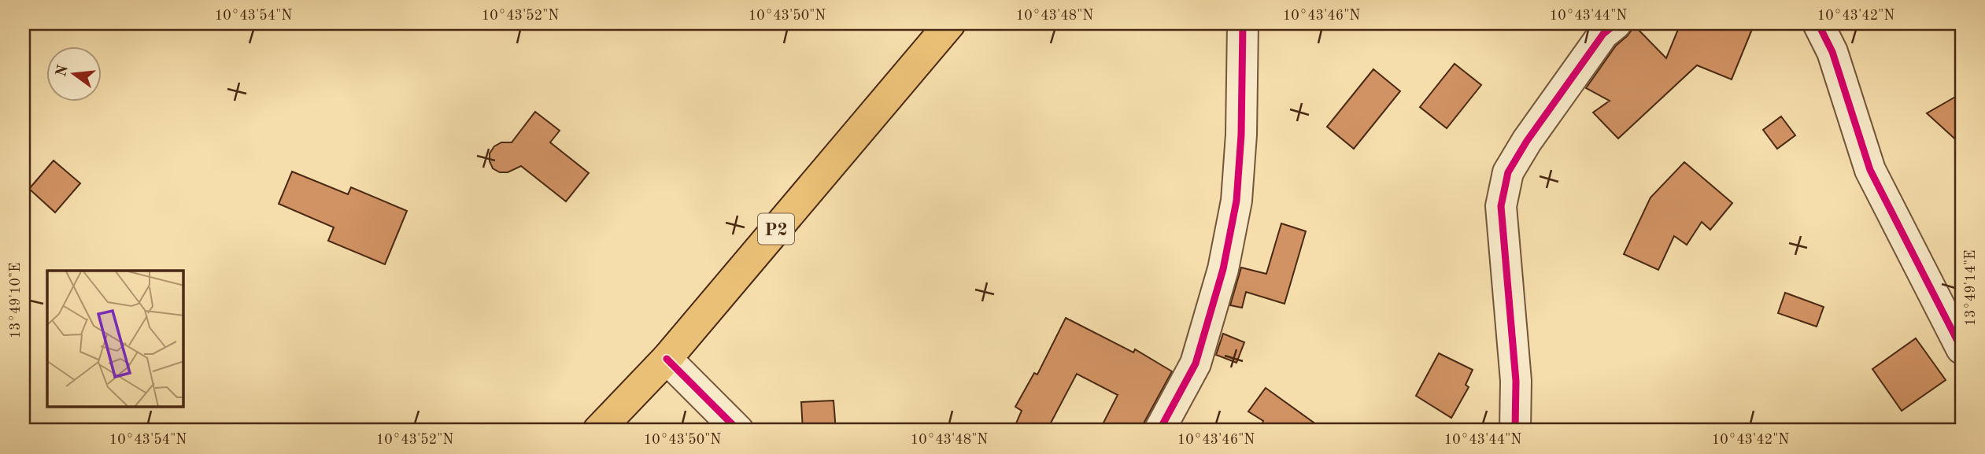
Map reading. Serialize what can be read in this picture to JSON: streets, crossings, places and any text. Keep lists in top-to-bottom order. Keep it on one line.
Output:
{"streets":{"main road":["P2"]},"north":"left","coordinates":["10°43'54\"N","10°43'52\"N","10°43'50\"N","10°43'48\"N","10°43'46\"N","10°43'44\"N","10°43'42\"N","13°49'14\"E","13°49'10\"E"]}
